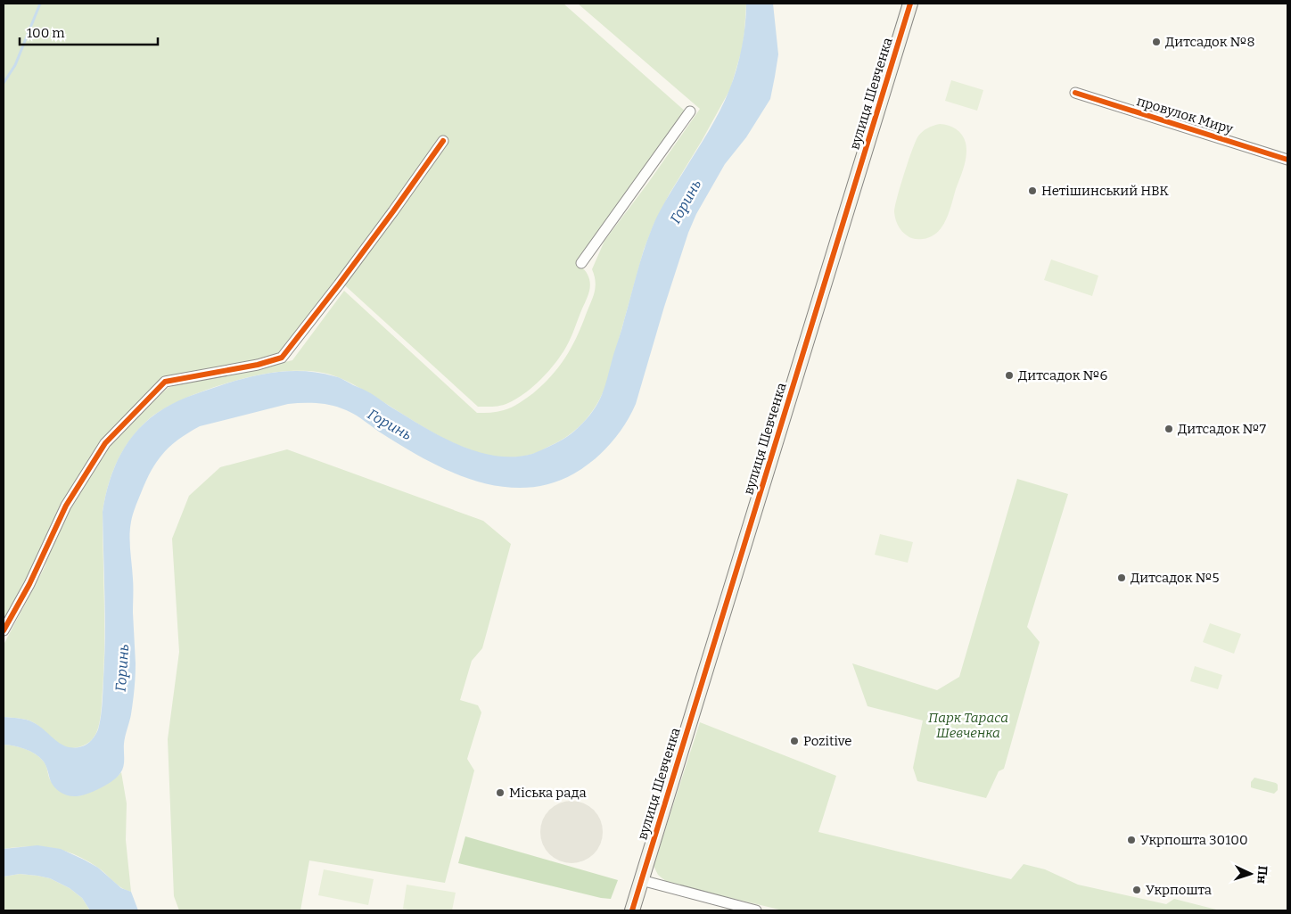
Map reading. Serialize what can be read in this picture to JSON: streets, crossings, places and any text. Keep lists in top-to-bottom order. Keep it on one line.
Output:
{"streets":{"street":["вулиця Шевченка","провулок Миру"]},"water":["Горинь"],"parks":["Парк Тараса Шевченка"],"places":["Дитсадок №8","Нетішинський НВК","Дитсадок №6","Дитсадок №7","Дитсадок №5","Pozitive","Міська рада","Укрпошта 30100","Укрпошта"],"scale_bar":"100 m","north":"right"}
